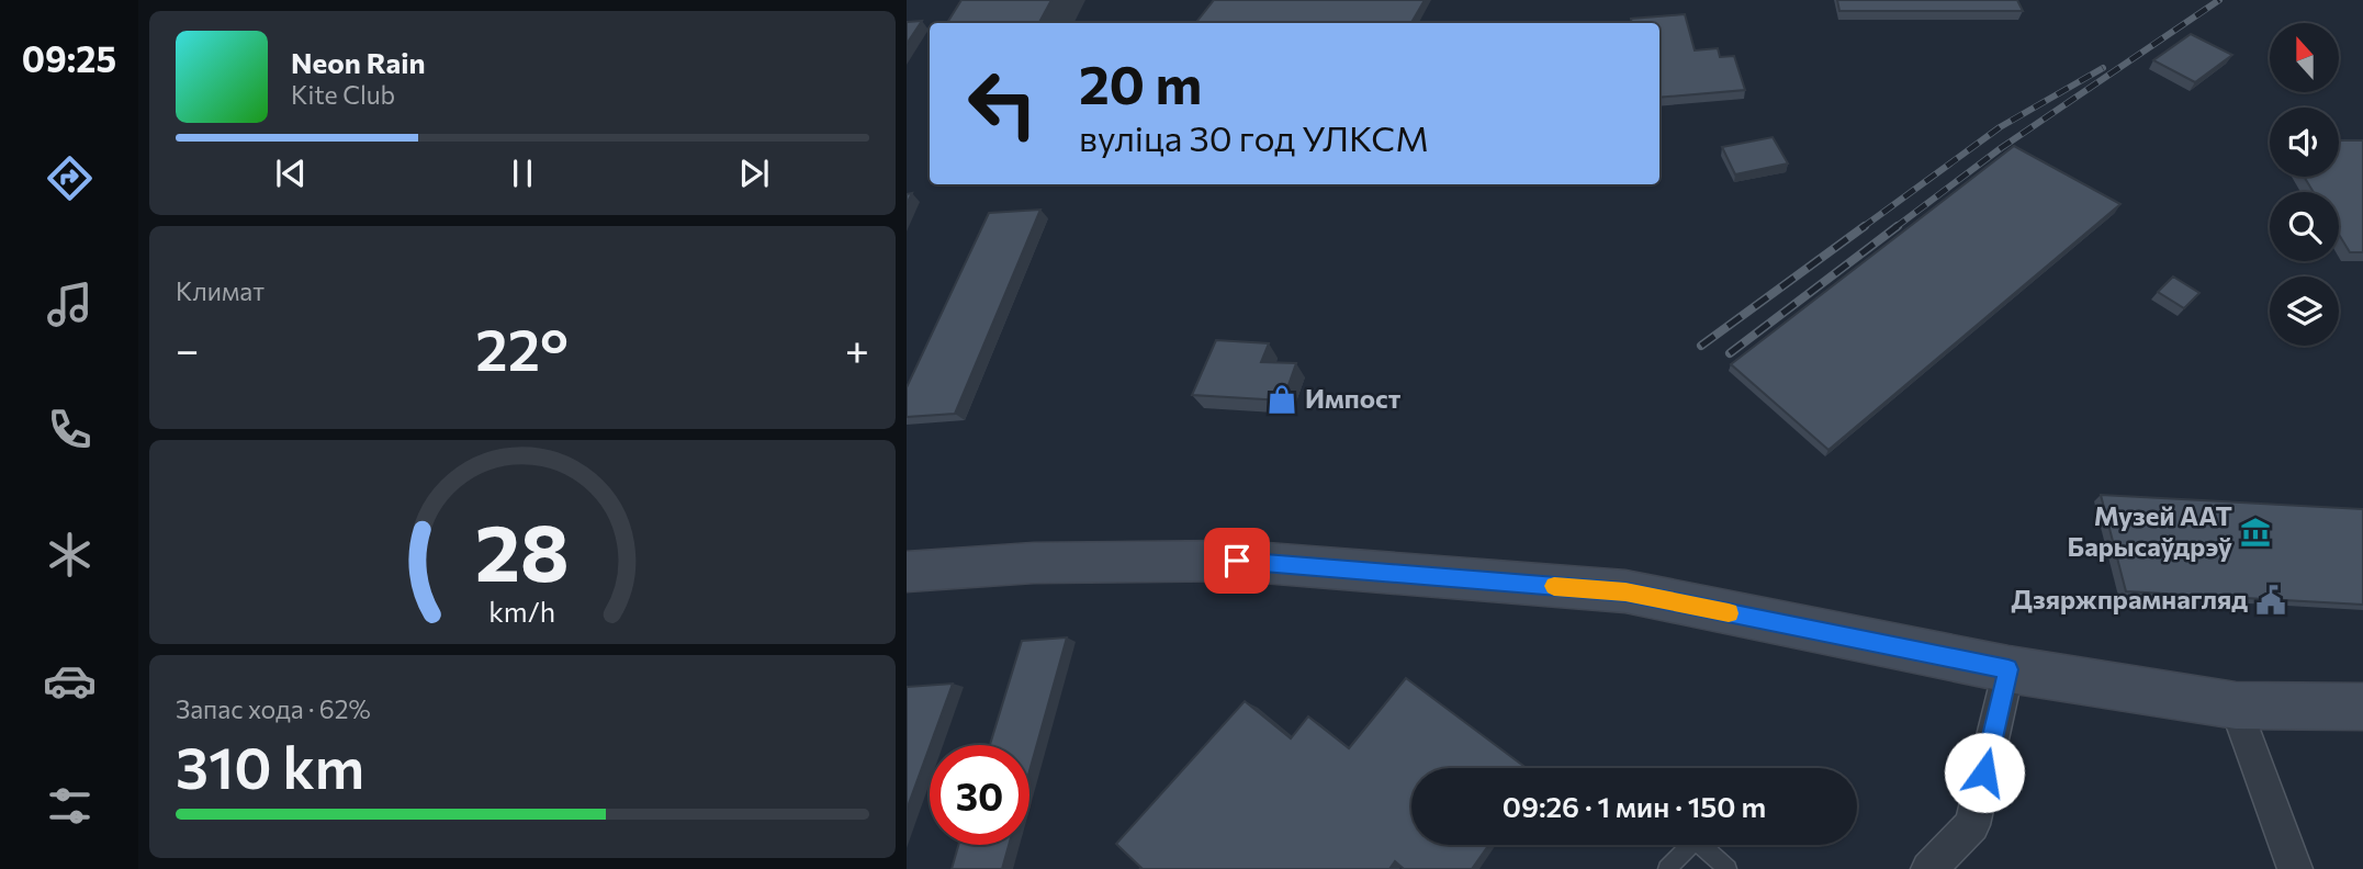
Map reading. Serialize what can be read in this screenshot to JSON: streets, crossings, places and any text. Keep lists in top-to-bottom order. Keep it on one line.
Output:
{"places":{"shop":["Импост"],"museum":["Музей ААТ Барысаўдрэў"],"public building":["Дзяржпрамнагляд"]},"north":"top","page":{"tabs":"09:25","turn":["20 m","вуліца 30 год УЛКСМ"],"song":["Neon Rain","Kite Club"],"tile":["Климат",["Запас хода · 62%","310 km"]],"heat":["−","22°","+"],"limit":"30","trip":"09:26 · 1 мин · 150 m","gauge":["28","km/h"]}}
